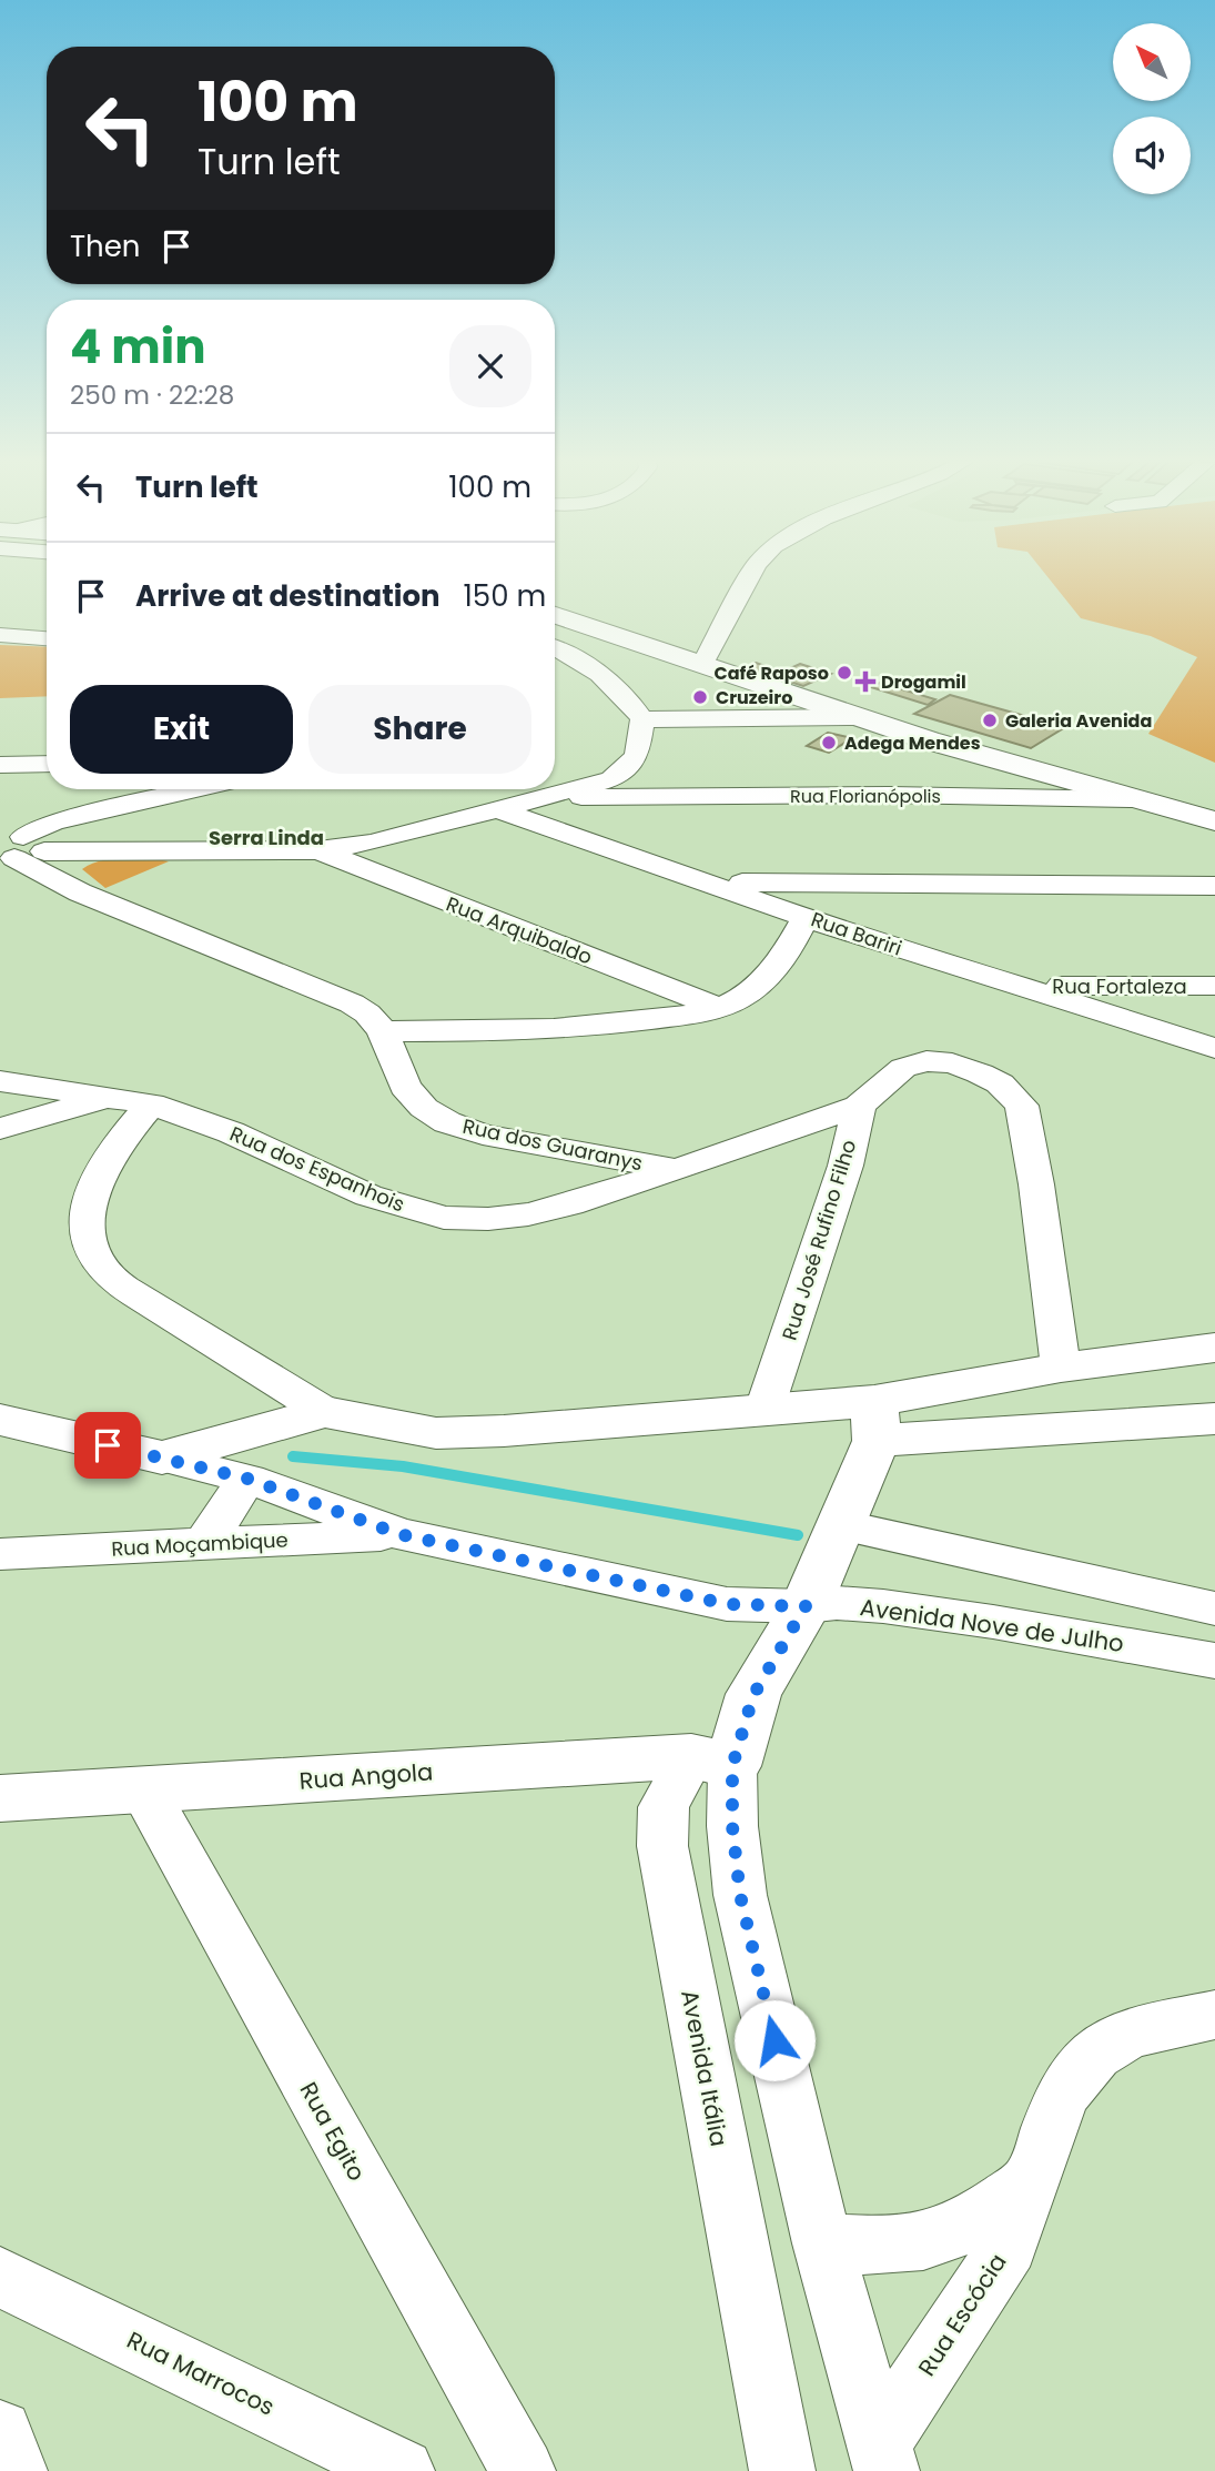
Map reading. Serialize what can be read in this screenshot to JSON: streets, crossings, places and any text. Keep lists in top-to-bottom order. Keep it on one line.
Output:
{"streets":{"main road":["Avenida Nove de Julho","Rua Angola","Avenida Itália"],"street":["Rua Florianópolis","Rua Arquibaldo","Rua Bariri","Rua Fortaleza","Rua dos Guaranys","Rua dos Espanhois","Rua José Rufino Filho","Rua Moçambique","Rua Egito","Rua Escócia","Rua Marrocos"]},"crossings":[["Rua Bariri","Rua Fortaleza"],["Rua dos Guaranys","Rua dos Espanhois"],["Rua dos Espanhois","Rua José Rufino Filho"],["Rua Moçambique","Avenida Nove de Julho"],["Avenida Nove de Julho","Avenida Itália"],["Rua Angola","Avenida Itália"],["Rua Angola","Rua Egito"],["Avenida Itália","Rua Escócia"]],"districts":["Serra Linda"],"places":{"other":["Café Raposo","Cruzeiro","Galeria Avenida","Adega Mendes"],"health":["Drogamil"]},"north":"top left","page":{"turn":["100 m","Turn left"],"then":"Then","heading":["4 min","250 m · 22:28"],"list":[{"name":"Turn left","value":"100 m"},{"name":"Arrive at destination","value":"150 m"}],"buttons":["Exit","Share"]}}
